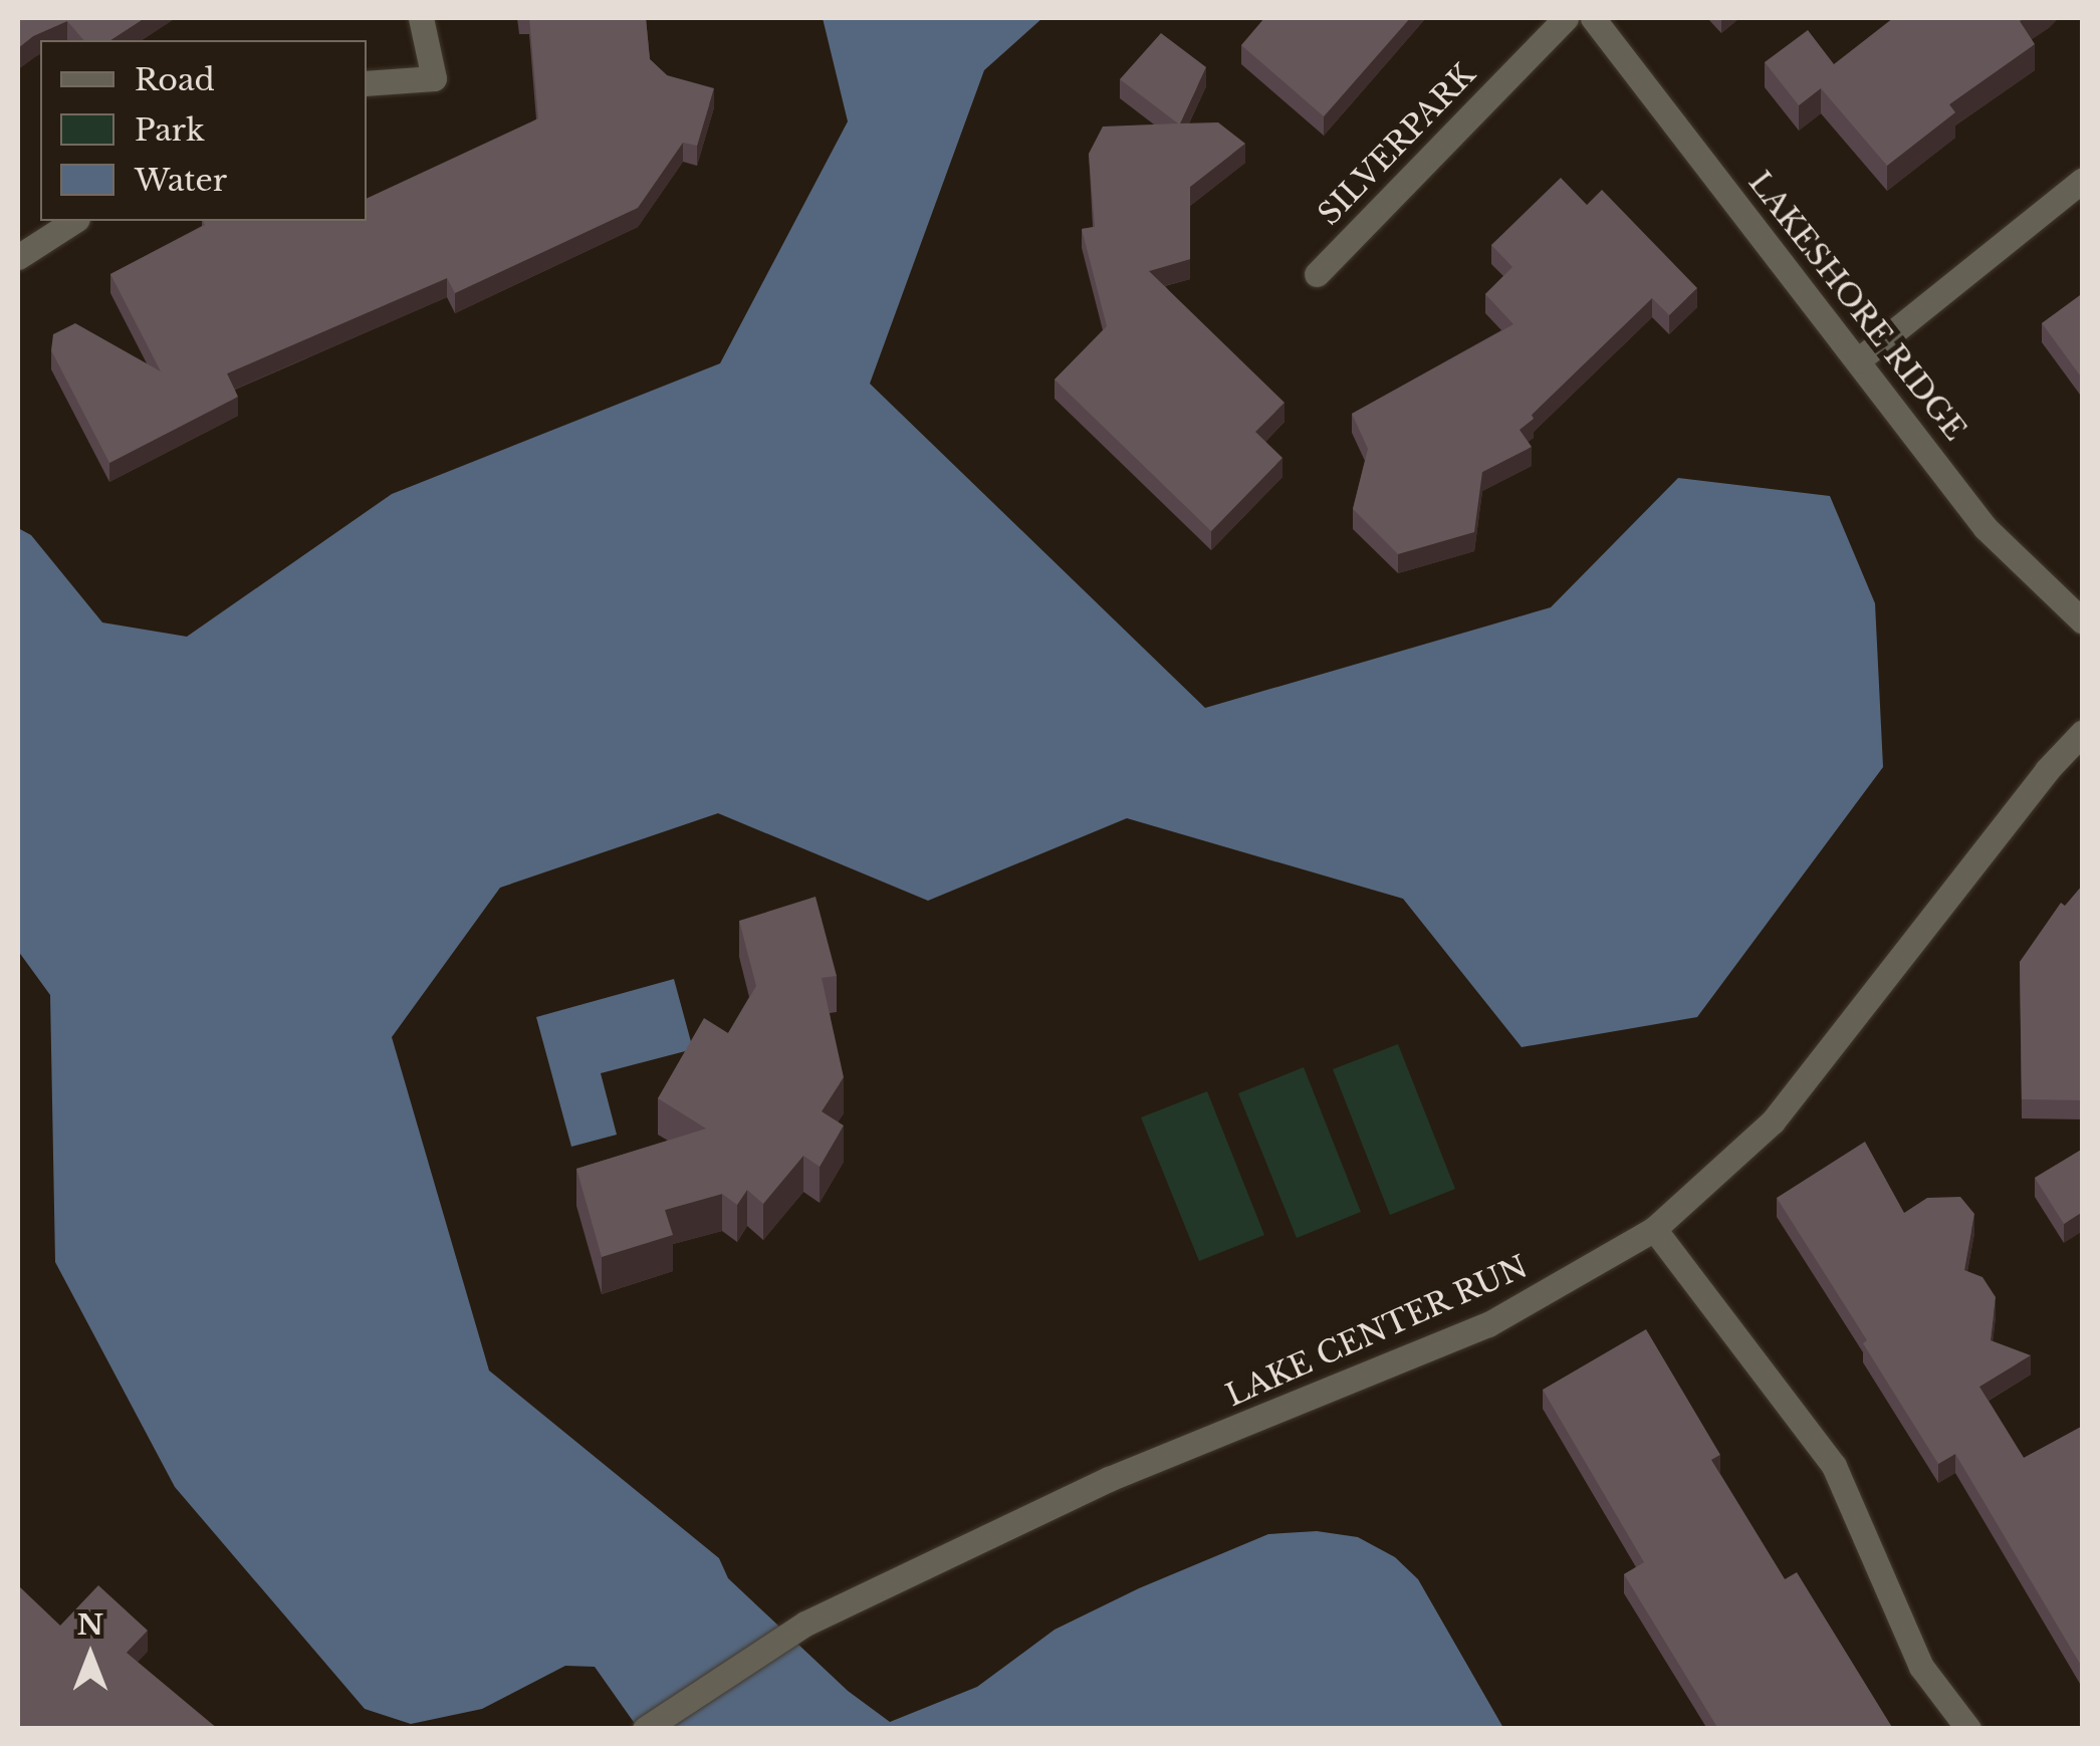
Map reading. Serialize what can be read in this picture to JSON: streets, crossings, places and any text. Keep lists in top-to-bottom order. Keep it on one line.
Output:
{"streets":{"street":["SILVERPARK","LAKESHORE RIDGE","LAKE CENTER RUN"]},"legend":["Road","Park","Water"],"north":"top"}
